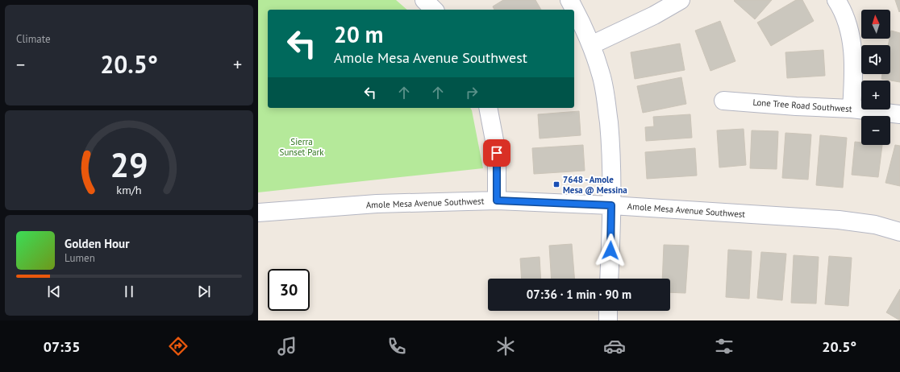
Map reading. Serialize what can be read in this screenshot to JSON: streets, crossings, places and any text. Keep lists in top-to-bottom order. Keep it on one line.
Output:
{"streets":{"street":["Lone Tree Road Southwest","Amole Mesa Avenue Southwest"]},"parks":["Sierra Sunset Park"],"places":{"transit":["7648 - Amole Mesa @ Messina"]},"north":"top","page":{"tile":"Climate","map_buttons":["+","−"],"turn":["20 m","Amole Mesa Avenue Southwest"],"heat":["−","20.5°","+"],"song":["Golden Hour","Lumen"],"limit":"30","trip":"07:36 · 1 min · 90 m","tabs":["07:35","20.5°"],"gauge":["29","km/h"]}}
